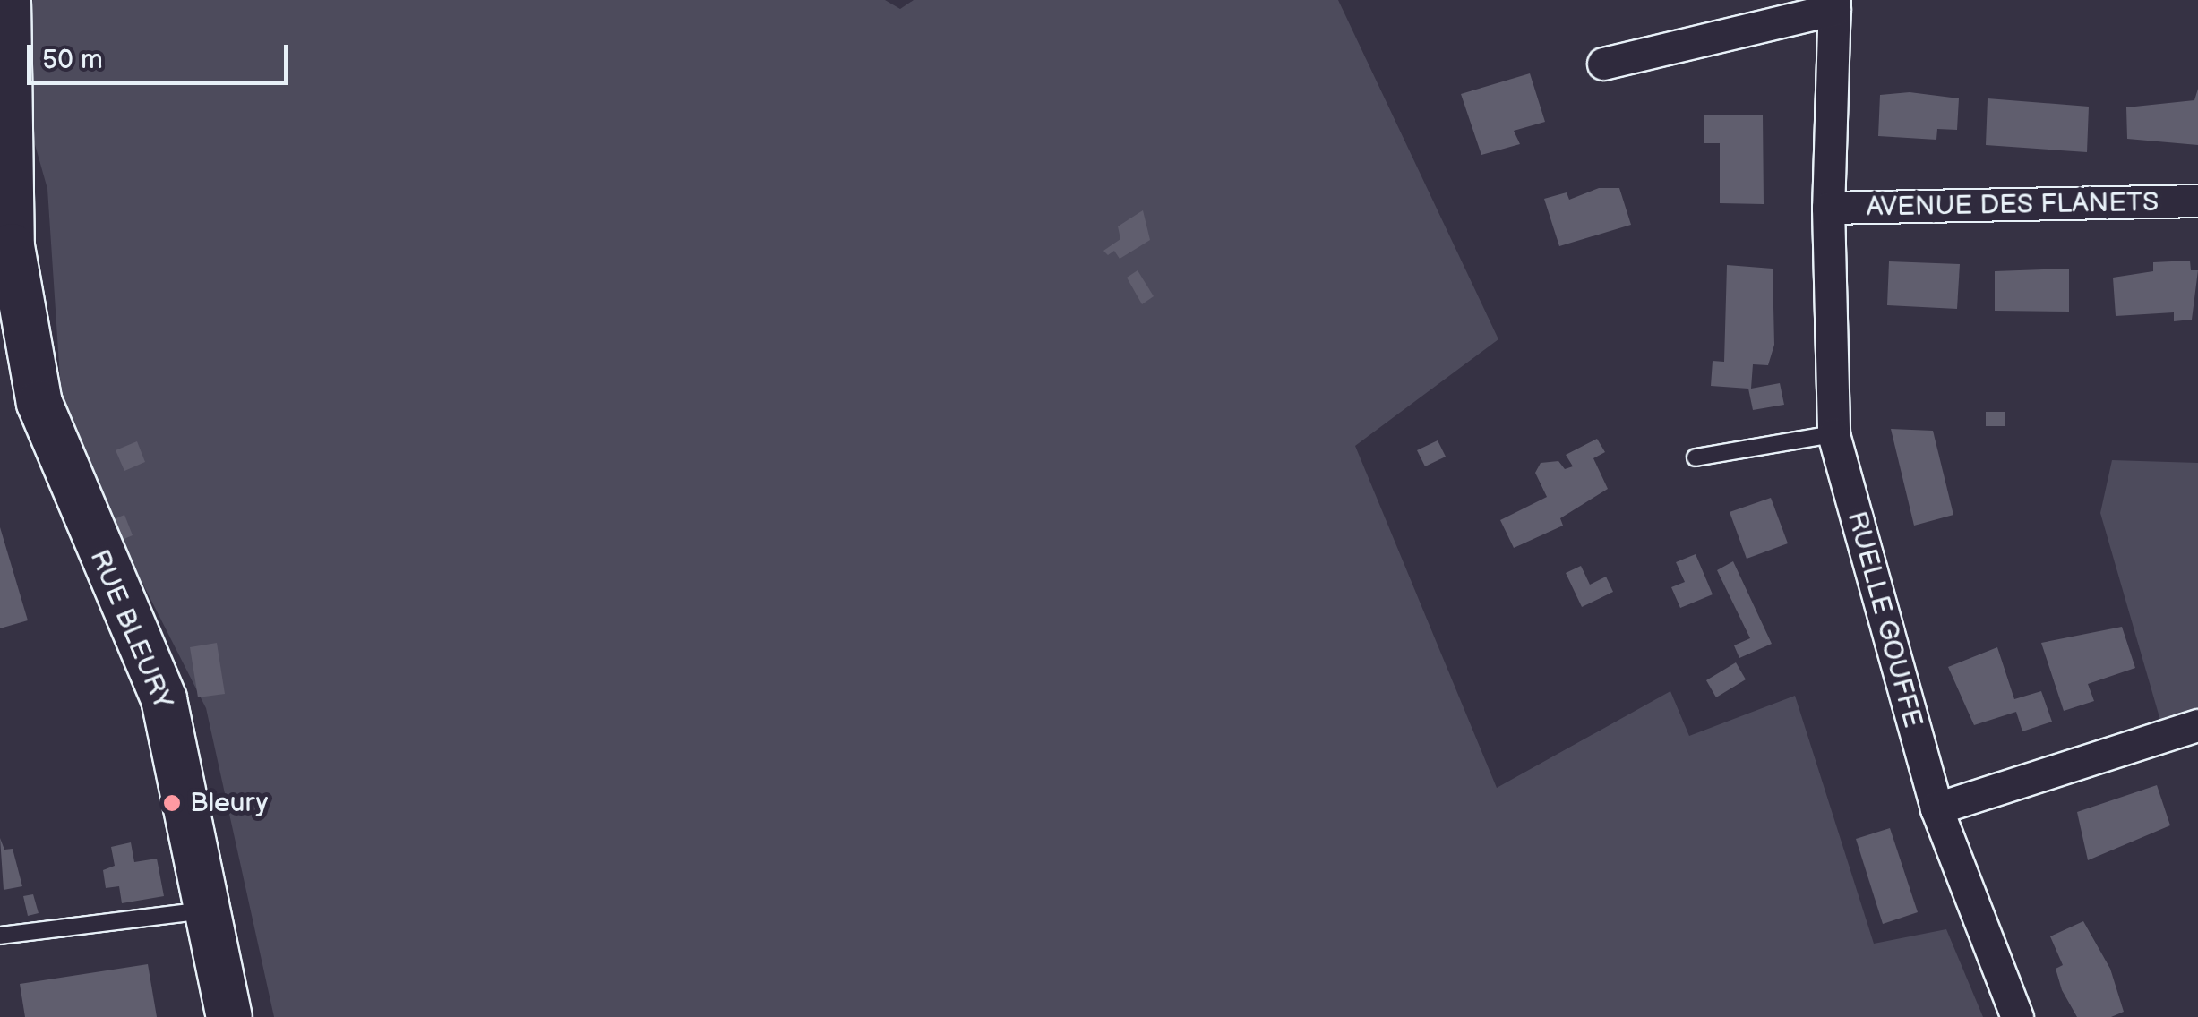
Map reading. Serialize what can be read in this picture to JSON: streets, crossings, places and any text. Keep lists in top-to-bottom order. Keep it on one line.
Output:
{"streets":{"street":["AVENUE DES FLANETS","RUELLE GOUFFE","RUE BLEURY"]},"crossings":[["AVENUE DES FLANETS","RUELLE GOUFFE"]],"places":["Bleury"],"scale_bar":"50 m"}
